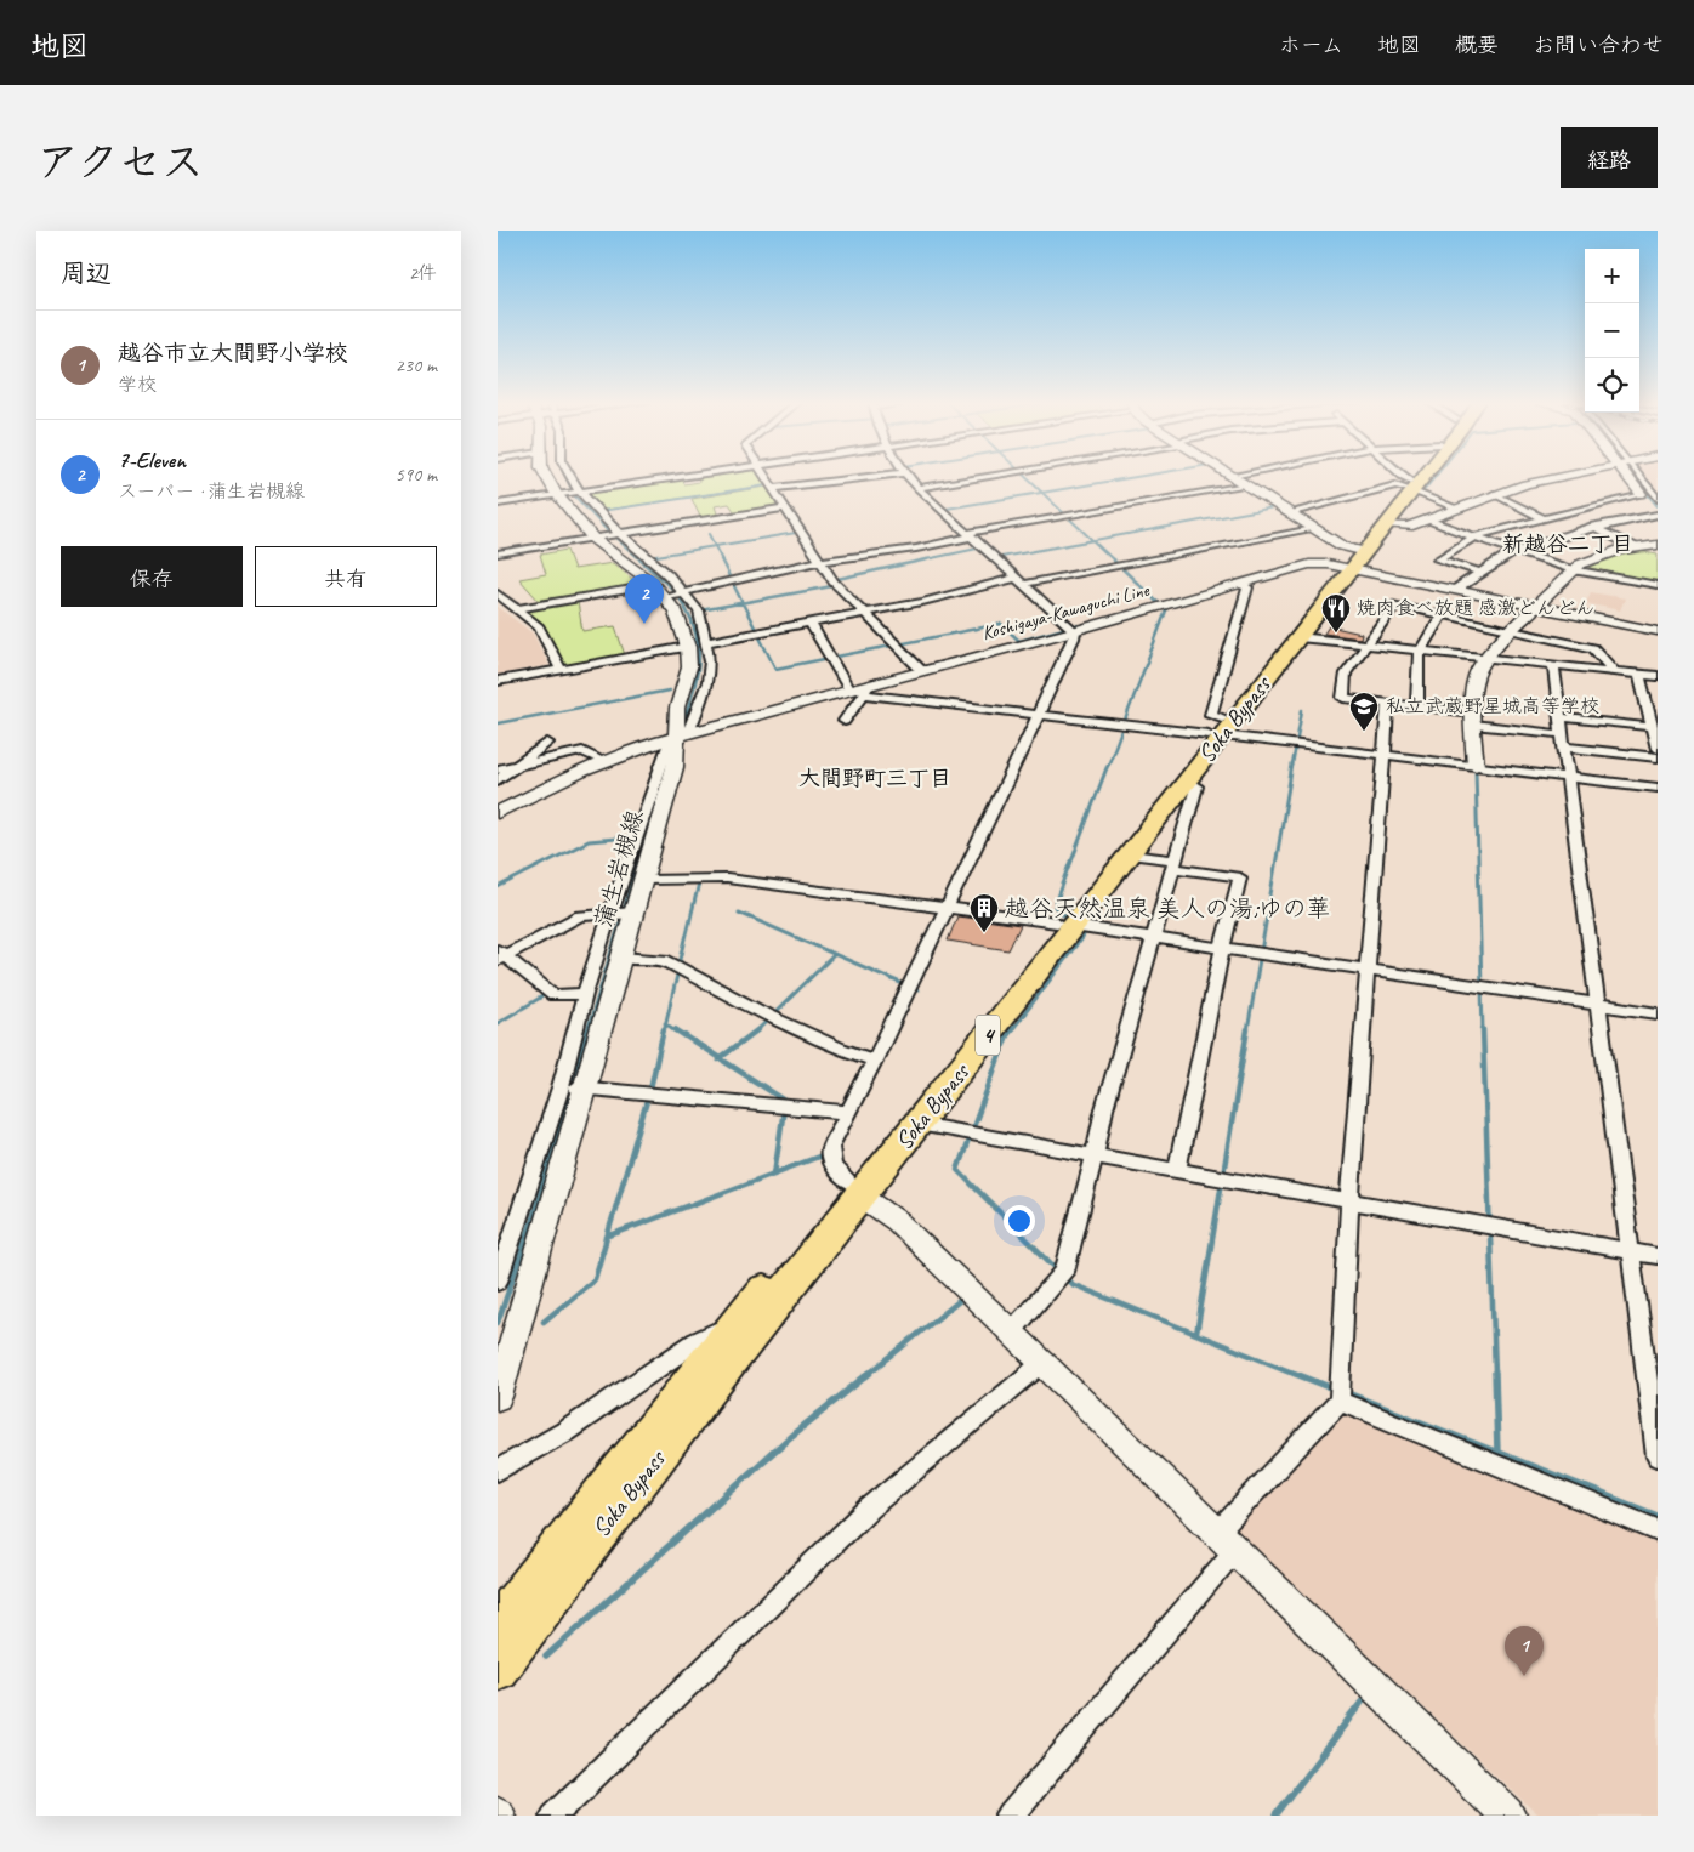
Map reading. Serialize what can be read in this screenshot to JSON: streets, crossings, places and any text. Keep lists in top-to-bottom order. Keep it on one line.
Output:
{"streets":{"highway":["Soka Bypass","4"],"main road":["Koshigaya-Kawaguchi Line","蒲生岩槻線"]},"crossings":[["Koshigaya-Kawaguchi Line","Soka Bypass"],["Koshigaya-Kawaguchi Line","蒲生岩槻線"]],"districts":["新越谷二丁目","大間野町三丁目"],"places":{"restaurant":["焼肉食べ放題 感激どんどん"],"school or university":["私立武蔵野星城高等学校"],"building":["越谷天然温泉 美人の湯;ゆの華"]},"page":{"header":"地図","nav":["ホーム","地図","概要","お問い合わせ"],"title":"アクセス","buttons":["経路",["保存","共有"]],"heading":["周辺","2件"],"map_buttons":["+","−"],"list":[{"mark":"1","name":"越谷市立大間野小学校","note":"学校","value":"230 m"},{"mark":"2","name":"7-Eleven","note":"スーパー · 蒲生岩槻線","value":"590 m"}],"pins":["2","1"]}}
